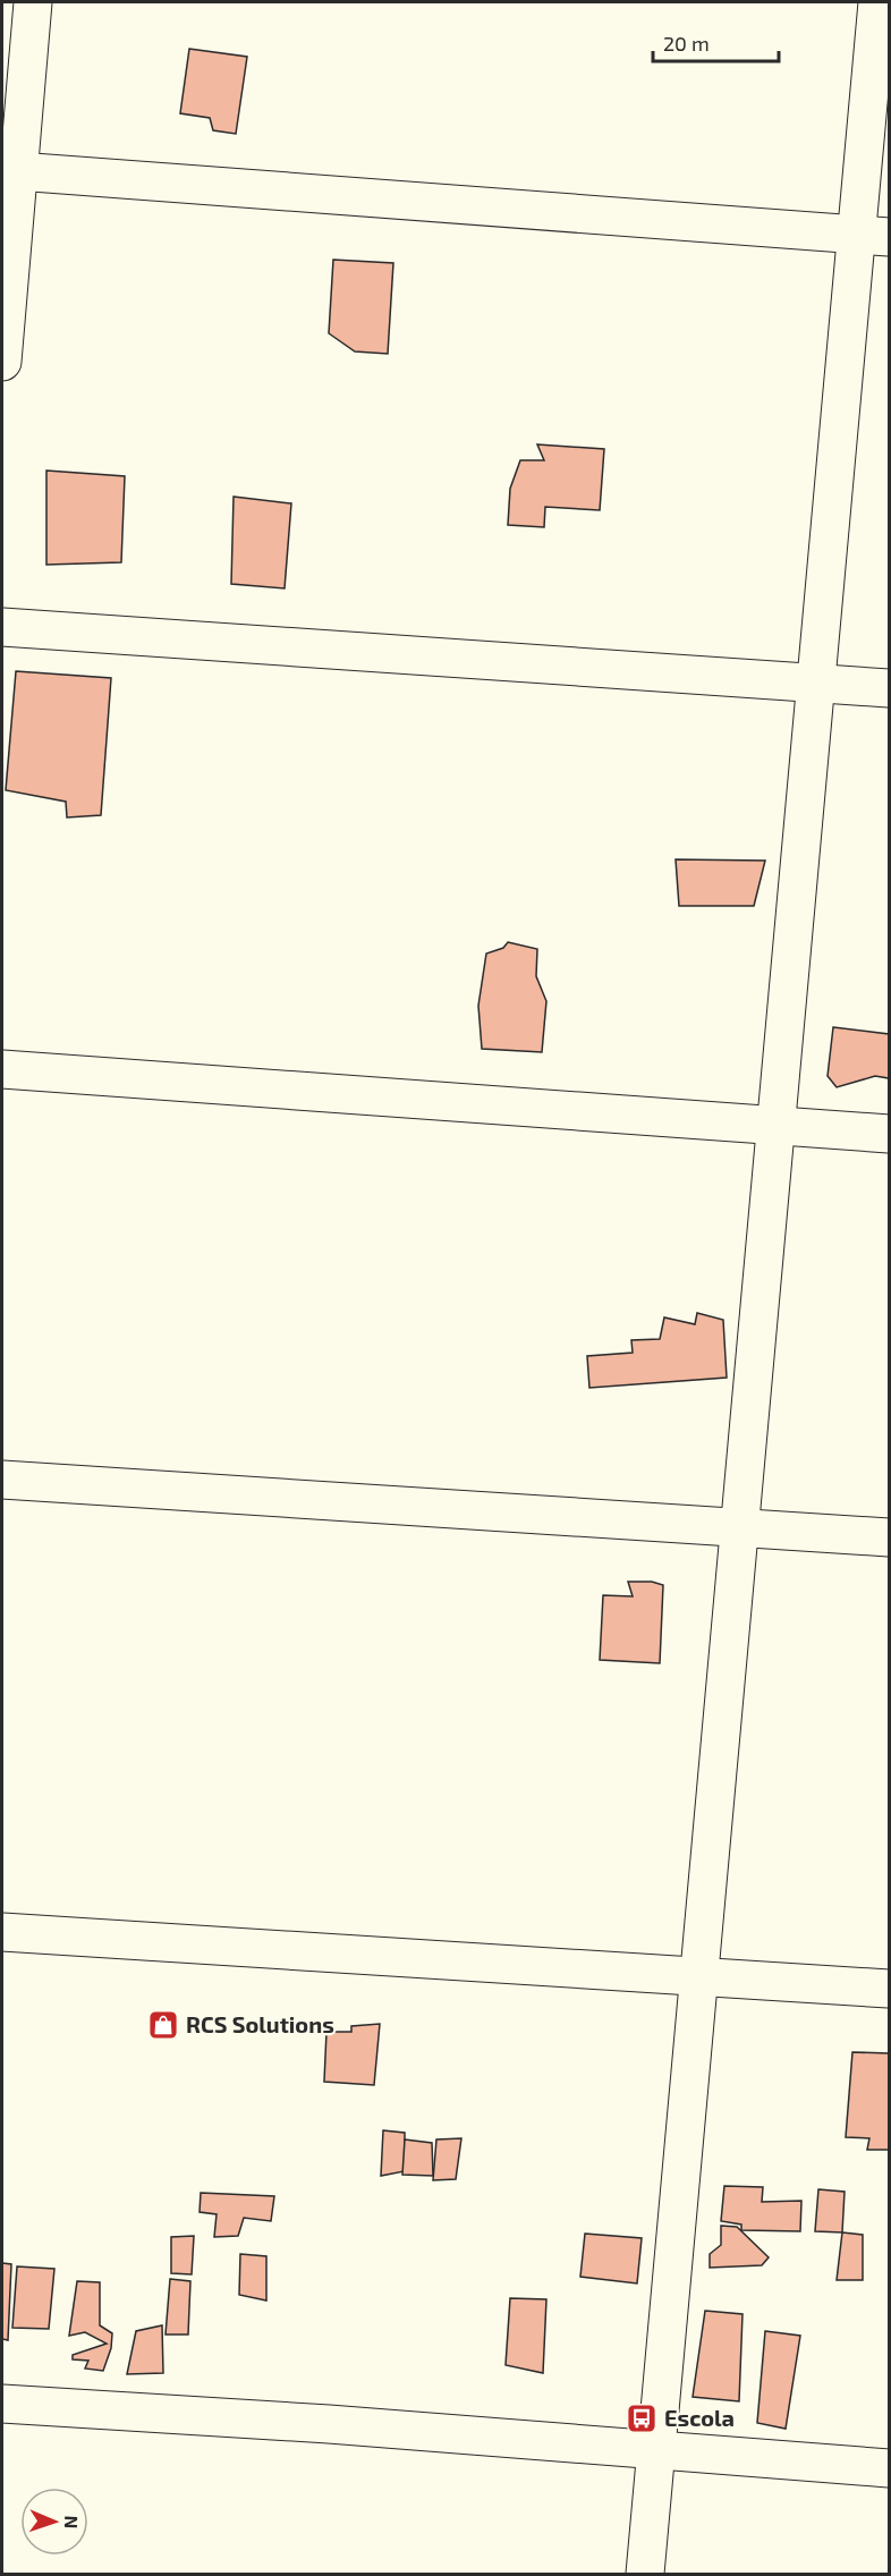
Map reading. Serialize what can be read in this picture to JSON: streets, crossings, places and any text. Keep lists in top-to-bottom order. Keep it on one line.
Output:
{"places":{"shop":["RCS Solutions"],"bus stop":["Escola"]},"scale_bar":"20 m","north":"right"}
